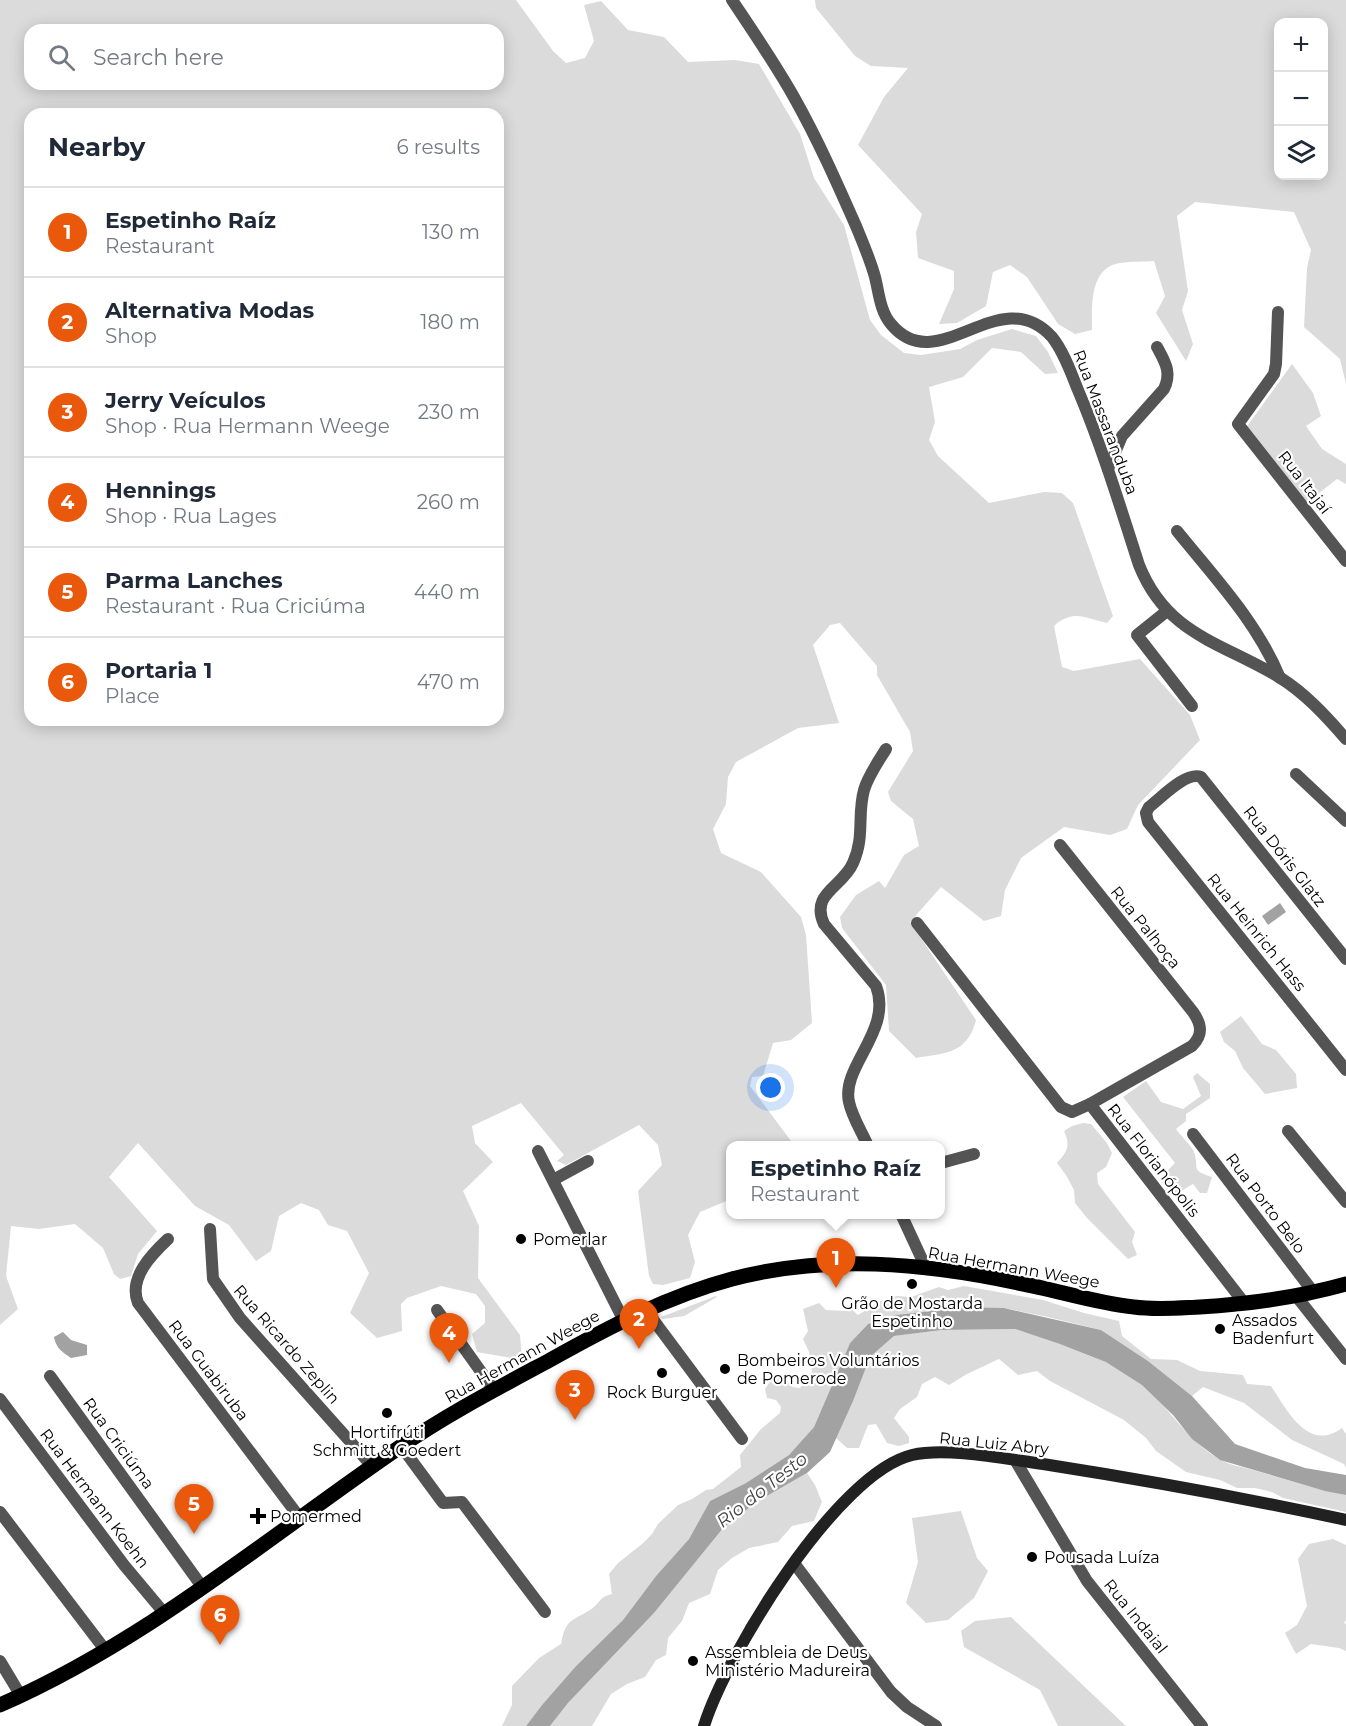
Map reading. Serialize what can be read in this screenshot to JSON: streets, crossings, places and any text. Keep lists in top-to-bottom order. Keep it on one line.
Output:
{"streets":{"main road":["Rua Hermann Weege"],"street":["Rua Massaranduba","Rua Itajaí","Rua Dóris Glatz","Rua Palhoça","Rua Heinrich Hass","Rua Florianópolis","Rua Porto Belo","Rua Ricardo Zeplin","Rua Guabiruba","Rua Criciúma","Rua Luiz Abry","Rua Hermann Koehn","Rua Indaial"]},"crossings":[["Rua Dóris Glatz","Rua Heinrich Hass"],["Rua Palhoça","Rua Florianópolis"],["Rua Florianópolis","Rua Hermann Weege"],["Rua Porto Belo","Rua Hermann Weege"],["Rua Hermann Weege","Rua Ricardo Zeplin"],["Rua Hermann Weege","Rua Guabiruba"],["Rua Hermann Weege","Rua Criciúma"],["Rua Hermann Weege","Rua Hermann Koehn"],["Rua Luiz Abry","Rua Indaial"]],"water":["Rio do Testo"],"places":{"other":["Pomerlar","Grão de Mostarda Espetinho","Assados Badenfurt","Bombeiros Voluntários de Pomerode","Rock Burguer","Hortifrúti Schmitt & Goedert","Pousada Luíza","Assembleia de Deus Ministério Madureira"],"health":["Pomermed"]},"page":{"map_buttons":["+","−"],"search":"Search here","heading":["Nearby","6 results"],"list":[{"mark":"1","name":"Espetinho Raíz","note":"Restaurant","value":"130 m"},{"mark":"2","name":"Alternativa Modas","note":"Shop","value":"180 m"},{"mark":"3","name":"Jerry Veículos","note":"Shop · Rua Hermann Weege","value":"230 m"},{"mark":"4","name":"Hennings","note":"Shop · Rua Lages","value":"260 m"},{"mark":"5","name":"Parma Lanches","note":"Restaurant · Rua Criciúma","value":"440 m"},{"mark":"6","name":"Portaria 1","note":"Place","value":"470 m"}],"popup":["Espetinho Raíz","Restaurant"],"pins":["1","2","4","3","5","6"]}}
